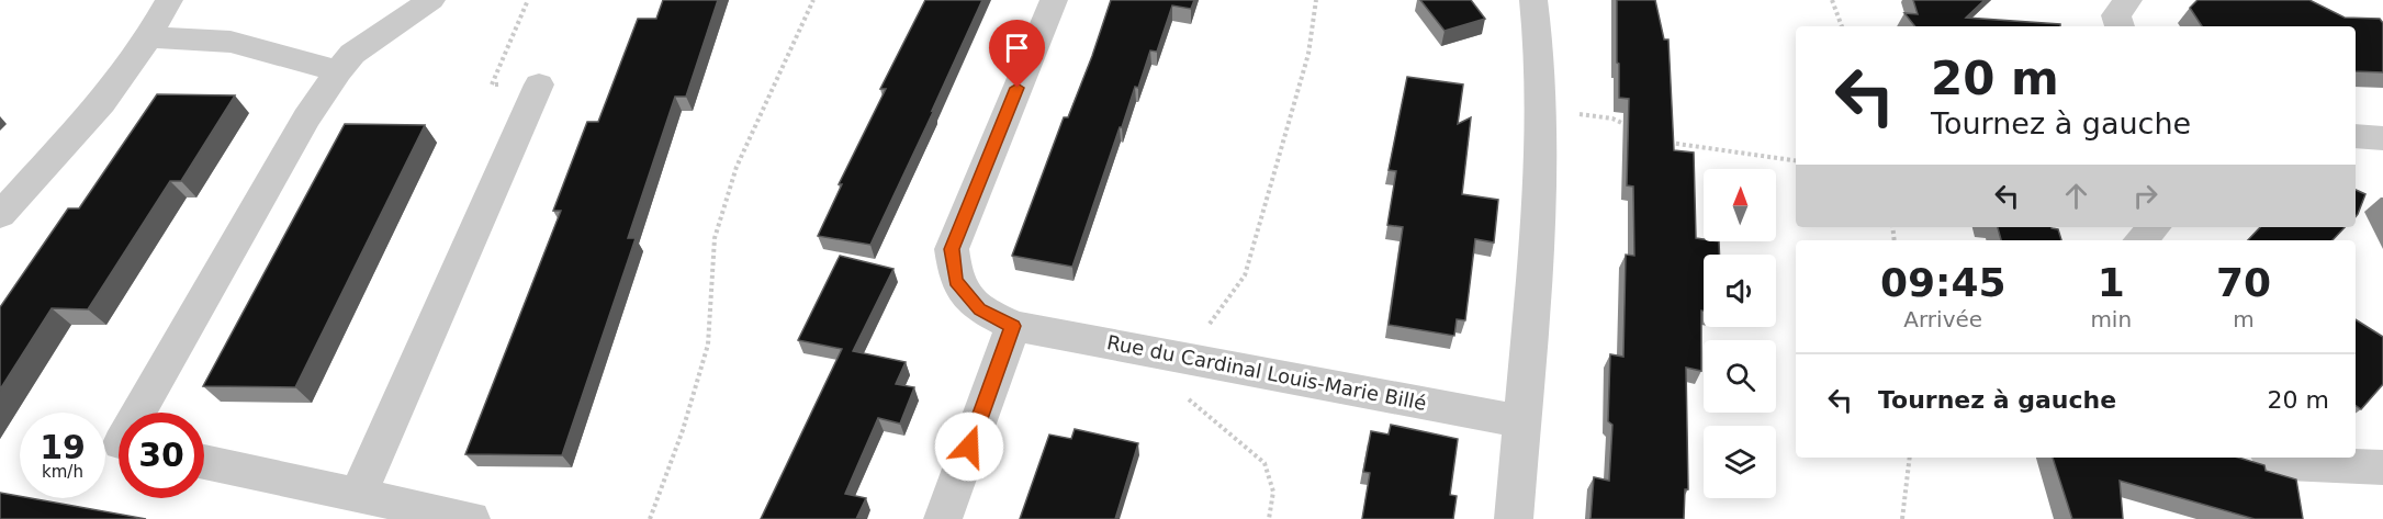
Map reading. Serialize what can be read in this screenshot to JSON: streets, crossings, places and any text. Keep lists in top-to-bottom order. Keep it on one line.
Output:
{"streets":{"street":["Rue du Cardinal Louis-Marie Billé"]},"north":"top","page":{"turn":["20 m","Tournez à gauche"],"eta":["09:45","Arrivée","1","min","70","m"],"list":[{"name":"Tournez à gauche","value":"20 m"}],"speed":"19 km/h","limit":"30"}}
